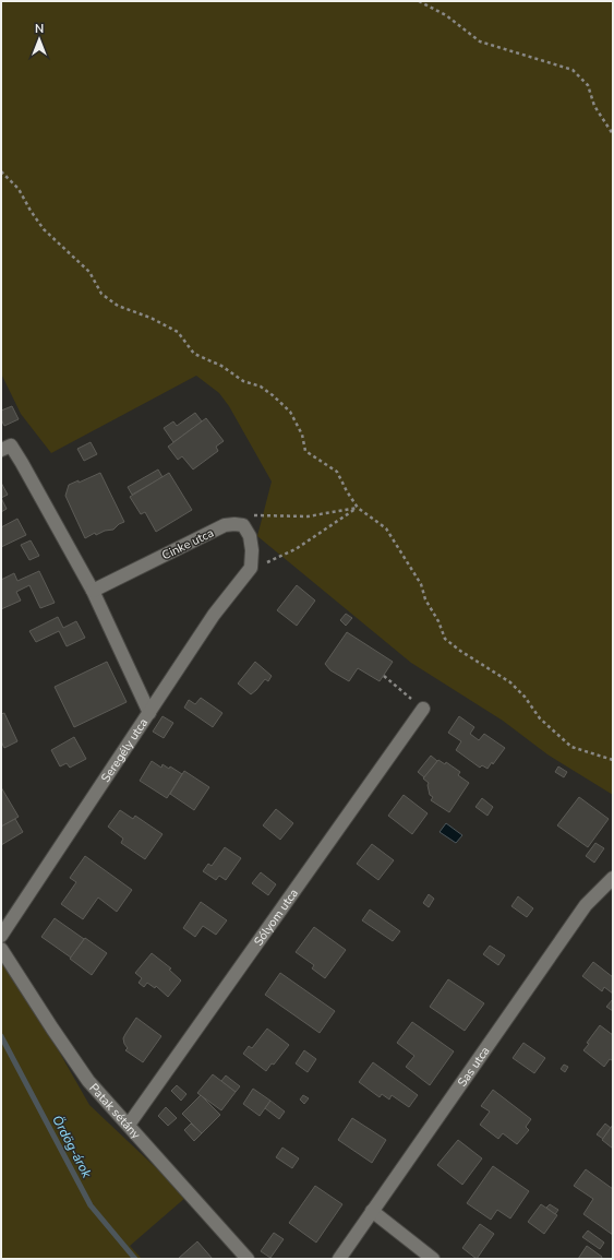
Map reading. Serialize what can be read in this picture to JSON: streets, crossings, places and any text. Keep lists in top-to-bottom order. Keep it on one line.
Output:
{"streets":{"street":["Cinke utca","Seregély utca","Sólyom utca","Sas utca","Patak sétány"]},"crossings":[["Cinke utca","Seregély utca"],["Sólyom utca","Patak sétány"]],"water":["Ördög-árok"],"north":"top"}
